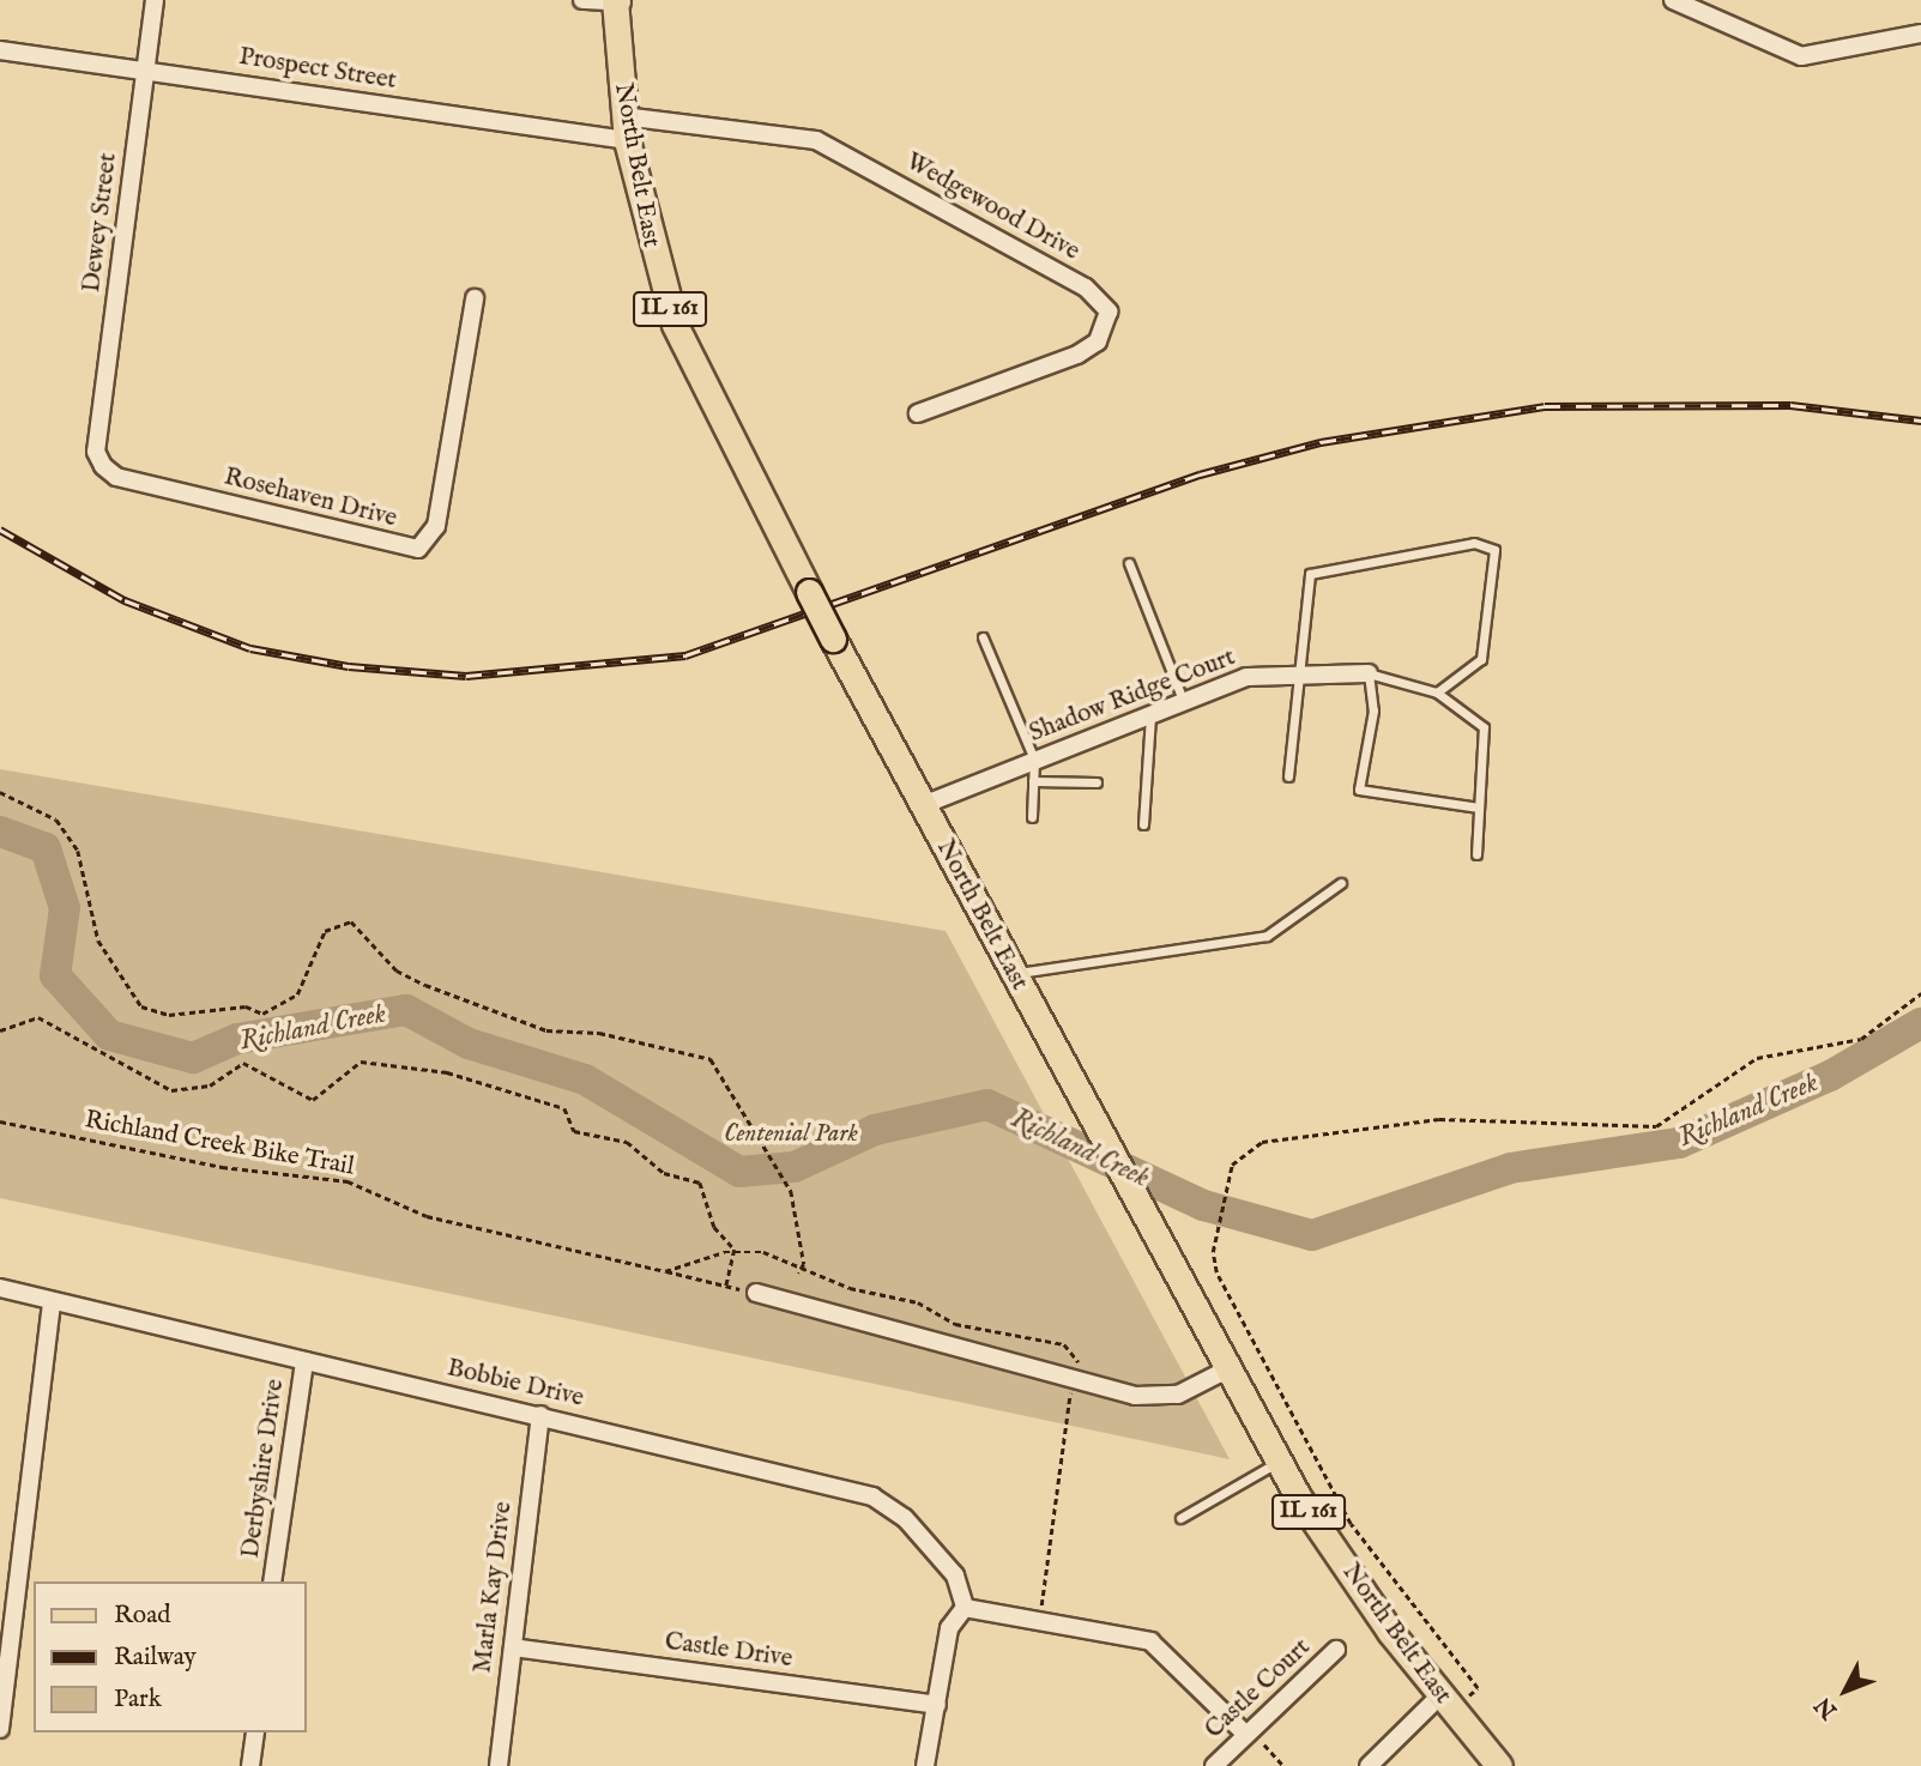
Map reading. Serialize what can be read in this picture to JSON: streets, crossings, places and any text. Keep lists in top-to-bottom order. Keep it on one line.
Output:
{"streets":{"main road":["North Belt East","IL 161"],"street":["Prospect Street","Wedgewood Drive","Dewey Street","Rosehaven Drive","Shadow Ridge Court","Bobbie Drive","Derbyshire Drive","Marla Kay Drive","Castle Drive","Castle Court"],"path":["Richland Creek Bike Trail"]},"crossings":[["Prospect Street","North Belt East"],["Prospect Street","Wedgewood Drive"],["Prospect Street","Dewey Street"],["North Belt East","Wedgewood Drive"],["North Belt East","Shadow Ridge Court"],["Dewey Street","Rosehaven Drive"],["Bobbie Drive","Derbyshire Drive"],["Bobbie Drive","Marla Kay Drive"],["Marla Kay Drive","Castle Drive"]],"water":["Richland Creek"],"parks":["Centenial Park"],"legend":["Road","Railway","Park"],"north":"bottom left"}
